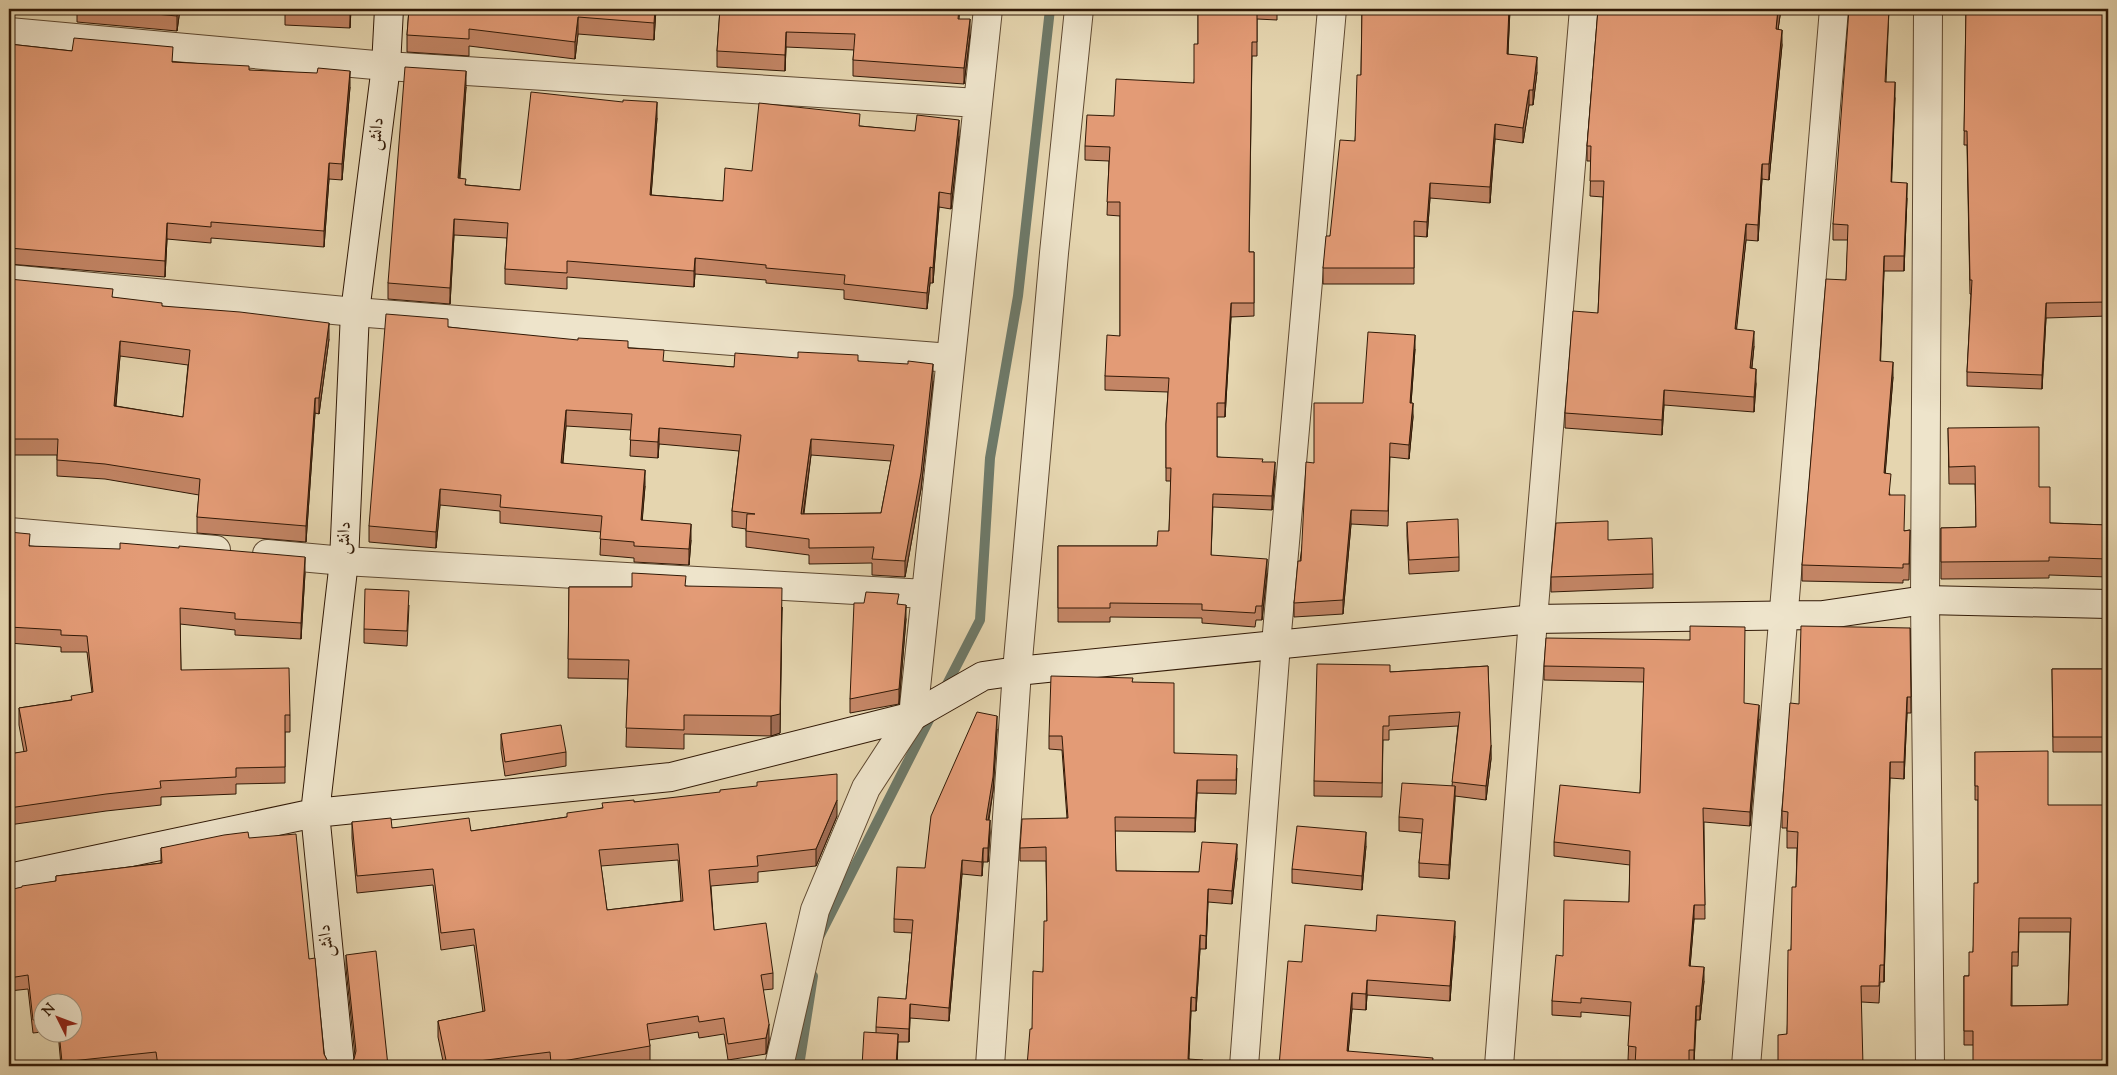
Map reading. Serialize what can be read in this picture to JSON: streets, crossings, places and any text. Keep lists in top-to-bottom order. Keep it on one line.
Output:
{"streets":{"street":["دانش"]},"north":"top left"}
